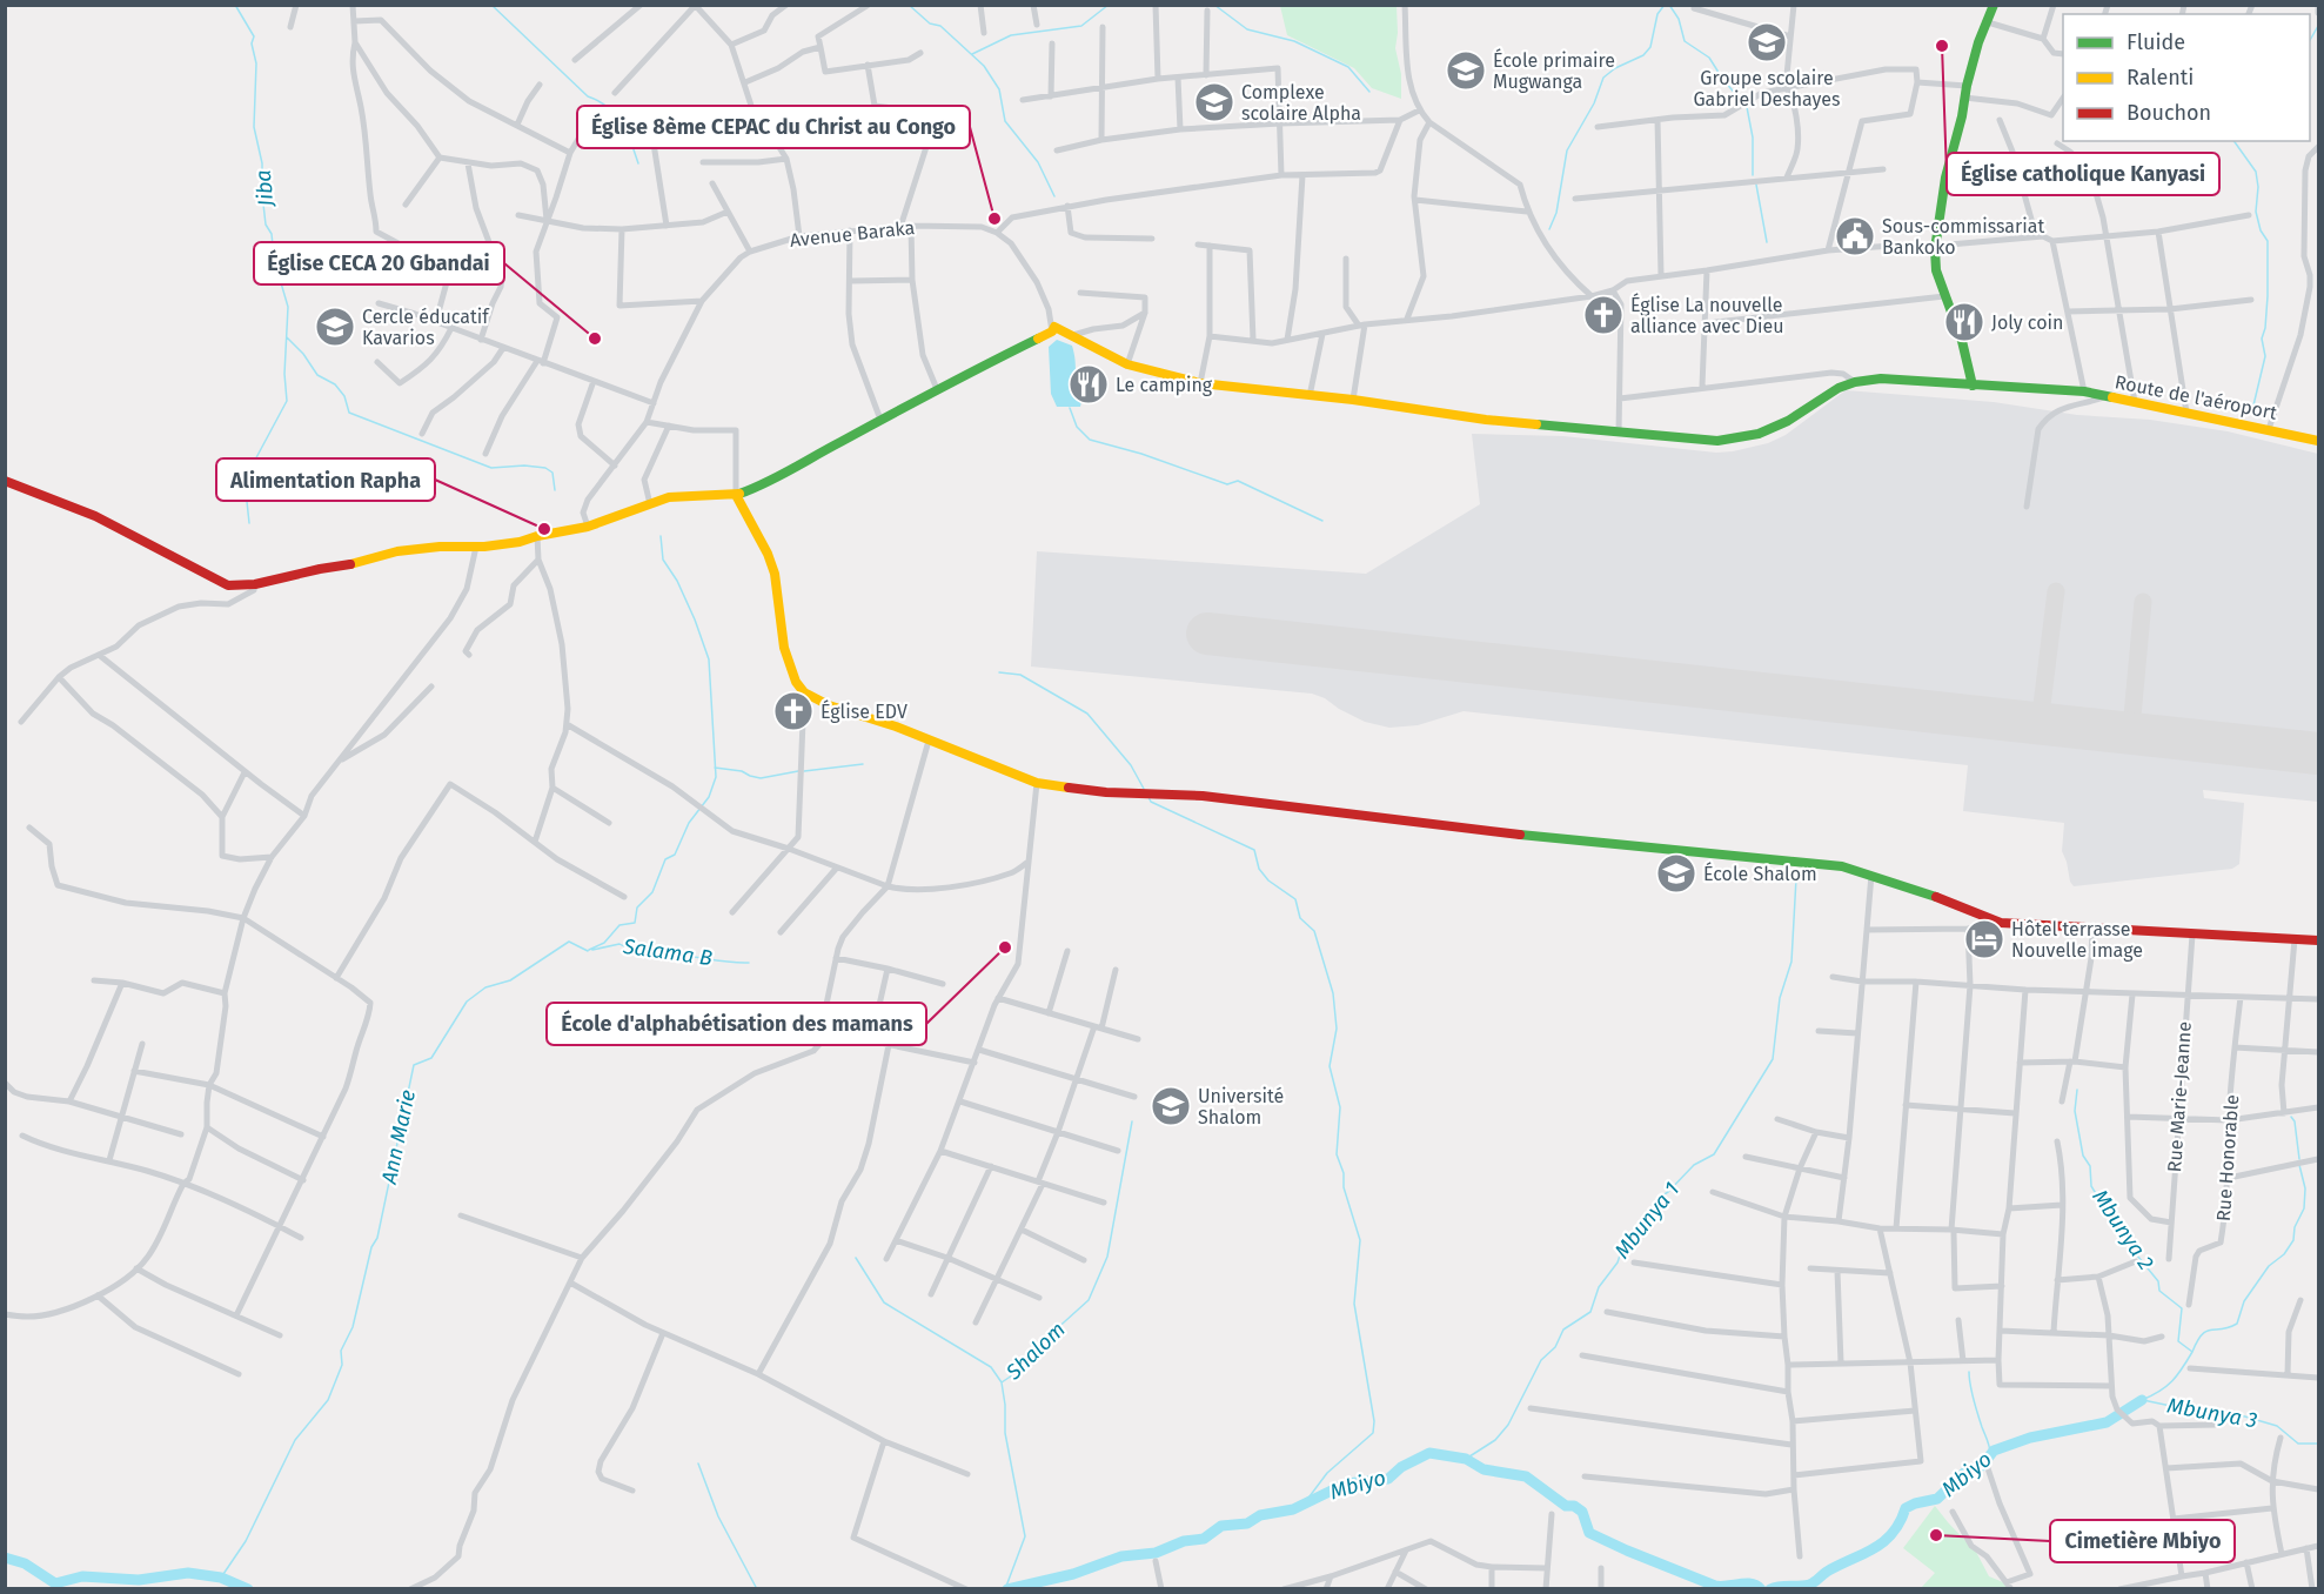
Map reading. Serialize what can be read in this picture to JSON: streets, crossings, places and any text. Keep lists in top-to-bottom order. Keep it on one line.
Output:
{"streets":{"street":["Avenue Baraka","Route de l'aéroport","Rue Marie-Jeanne","Rue Honorable"]},"water":["Jiba","Salama B","Ann Marie","Mbunya 1","Mbunya 2","Shalom","Mbunya 3","Mbiyo"],"places":{"school or university":["Groupe scolaire Gabriel Deshayes","École primaire Mugwanga","Complexe scolaire Alpha","Cercle éducatif Kavarios","École Shalom","Université Shalom"],"other":["Église catholique Kanyasi","Église 8ème CEPAC du Christ au Congo","Église CECA 20 Gbandai","Alimentation Rapha","École d'alphabétisation des mamans","Cimetière Mbiyo"],"public building":["Sous-commissariat Bankoko"],"church":["Église La nouvelle alliance avec Dieu","Église EDV"],"restaurant":["Joly coin","Le camping"],"hotel":["Hôtel terrasse Nouvelle image"]},"legend":["Fluide","Ralenti","Bouchon"]}
